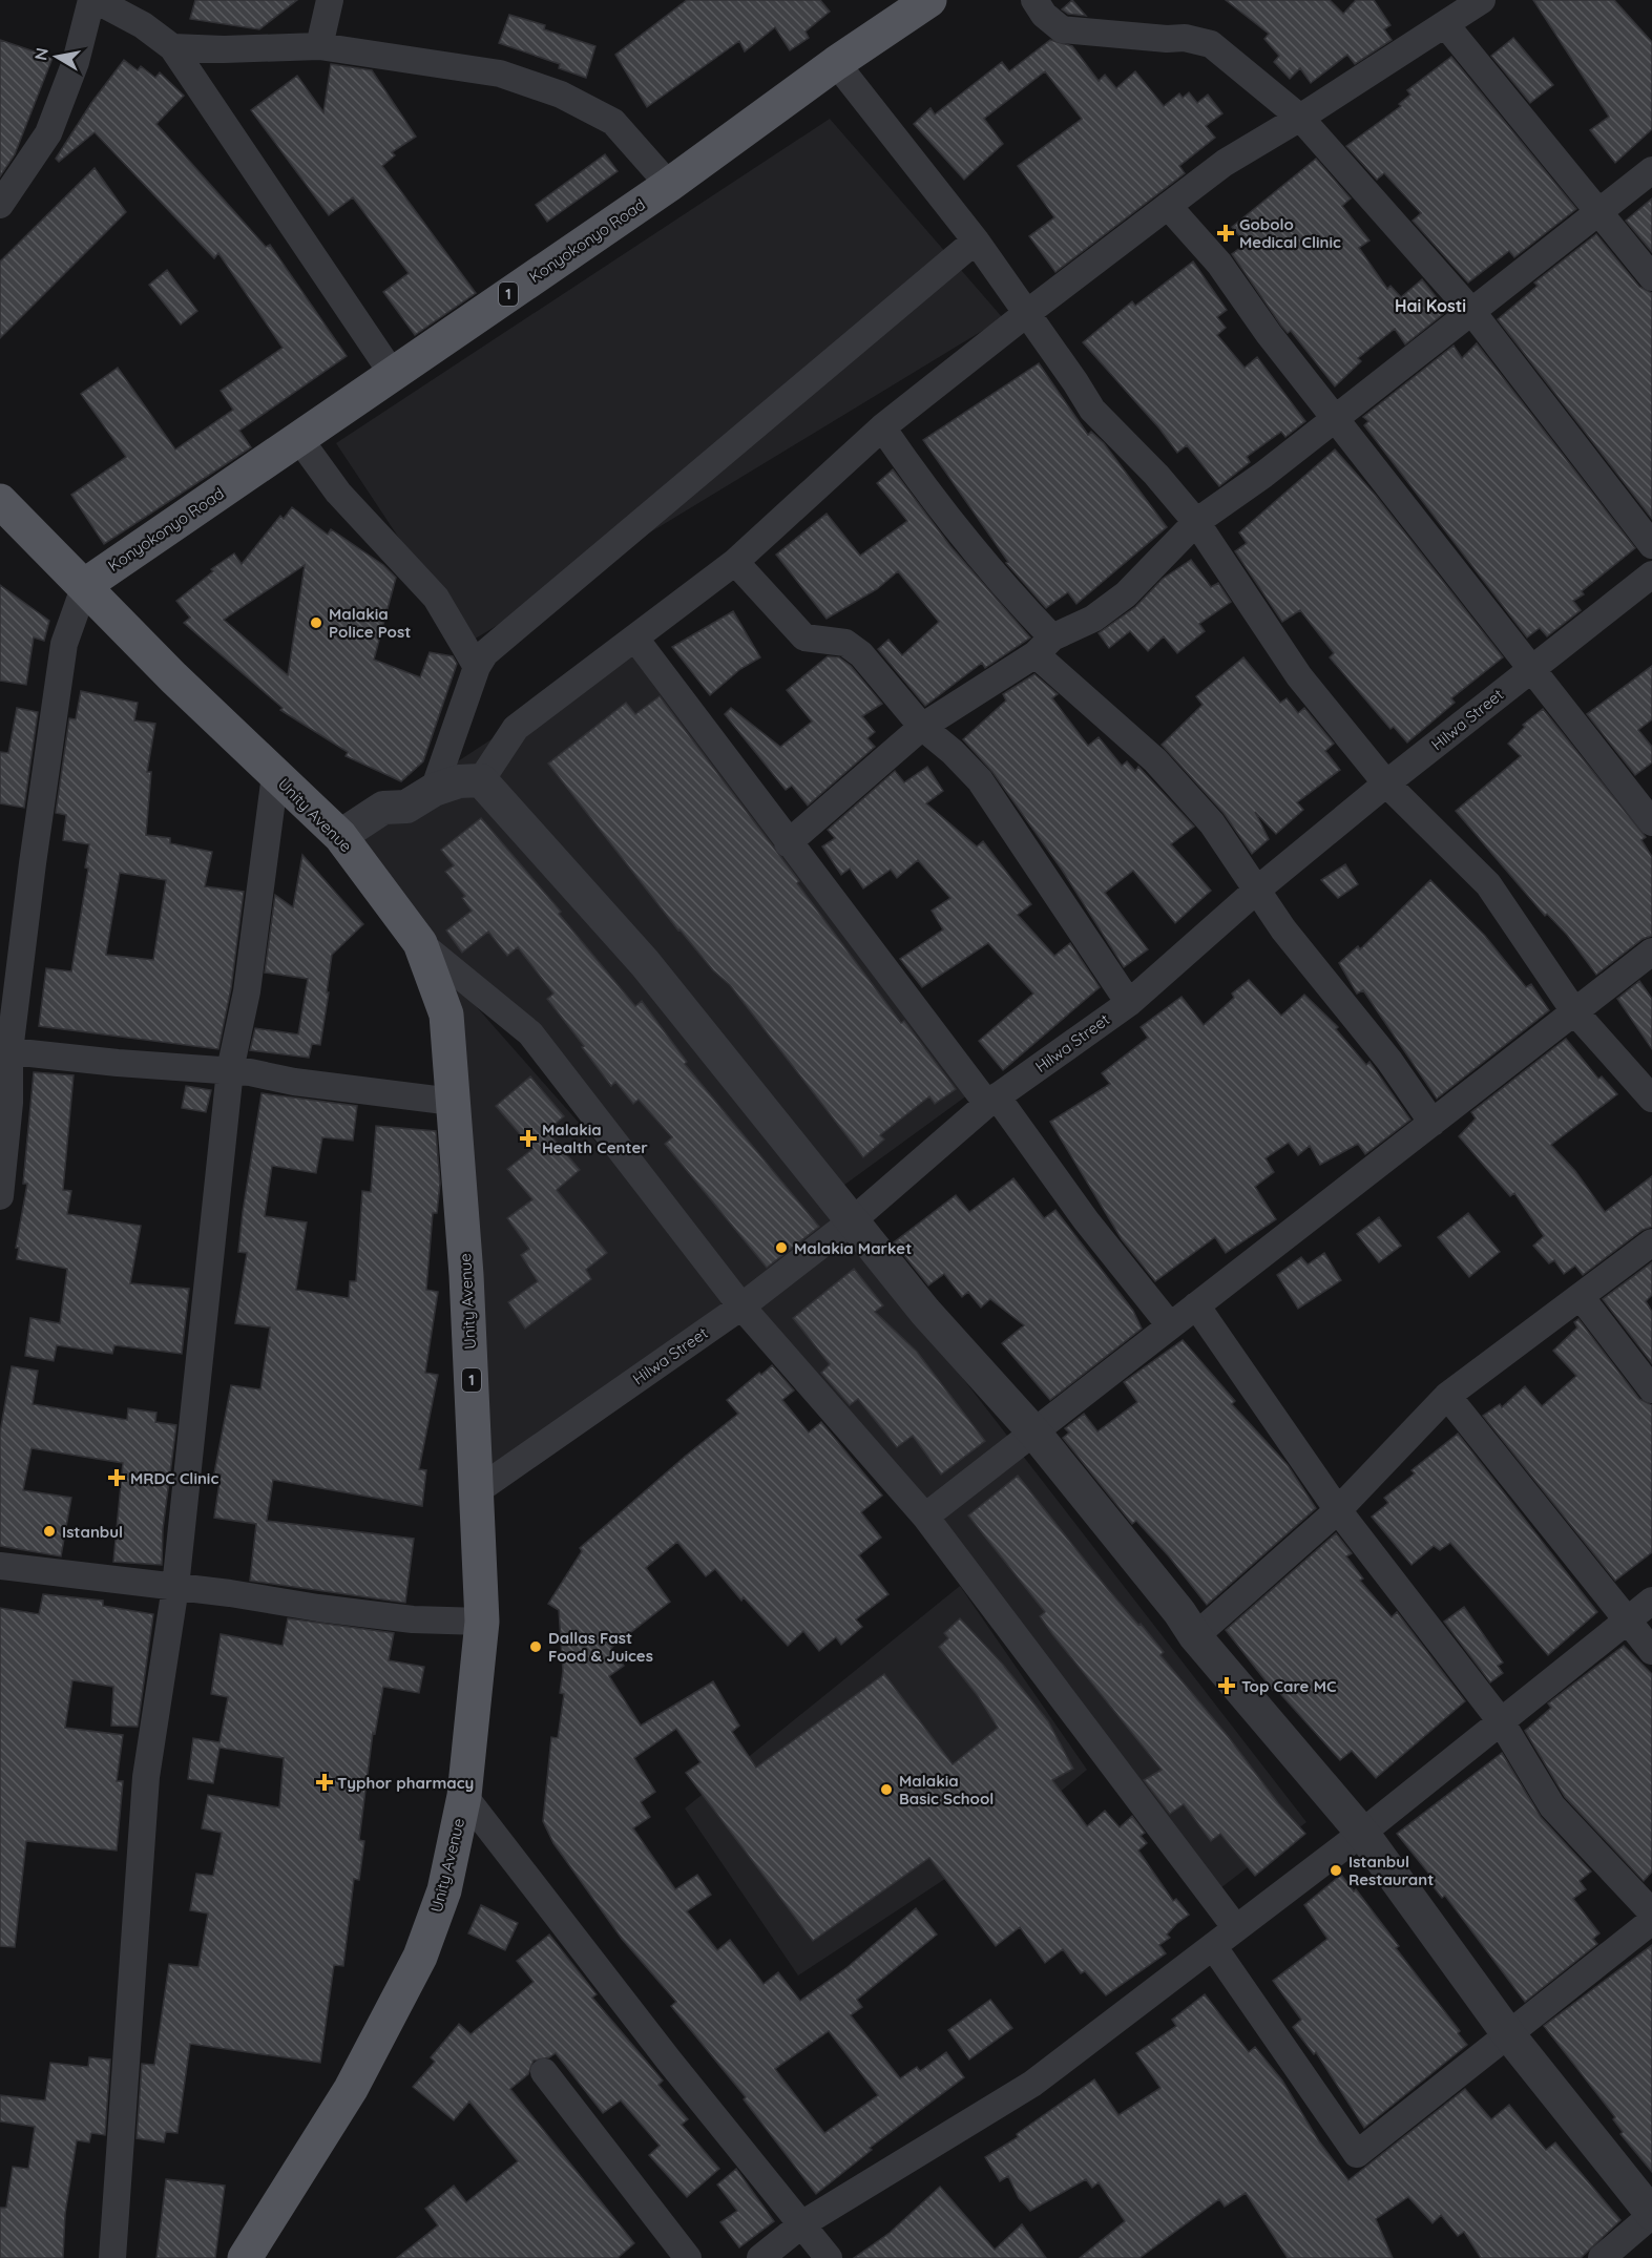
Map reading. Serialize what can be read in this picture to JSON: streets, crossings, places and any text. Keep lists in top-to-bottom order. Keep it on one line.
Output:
{"streets":{"main road":["Konyokonyo Road","1","Unity Avenue"],"street":["Hilwa Street"]},"crossings":[["Konyokonyo Road","Unity Avenue"],["Hilwa Street","Unity Avenue"]],"districts":["Hai Kosti"],"places":{"health":["Gobolo Medical Clinic","Malakia Health Center","MRDC Clinic","Top Care MC","Typhor pharmacy"],"other":["Malakia Police Post","Malakia Market","Istanbul","Dallas Fast Food & Juices","Malakia Basic School","Istanbul Restaurant"]},"north":"left"}
